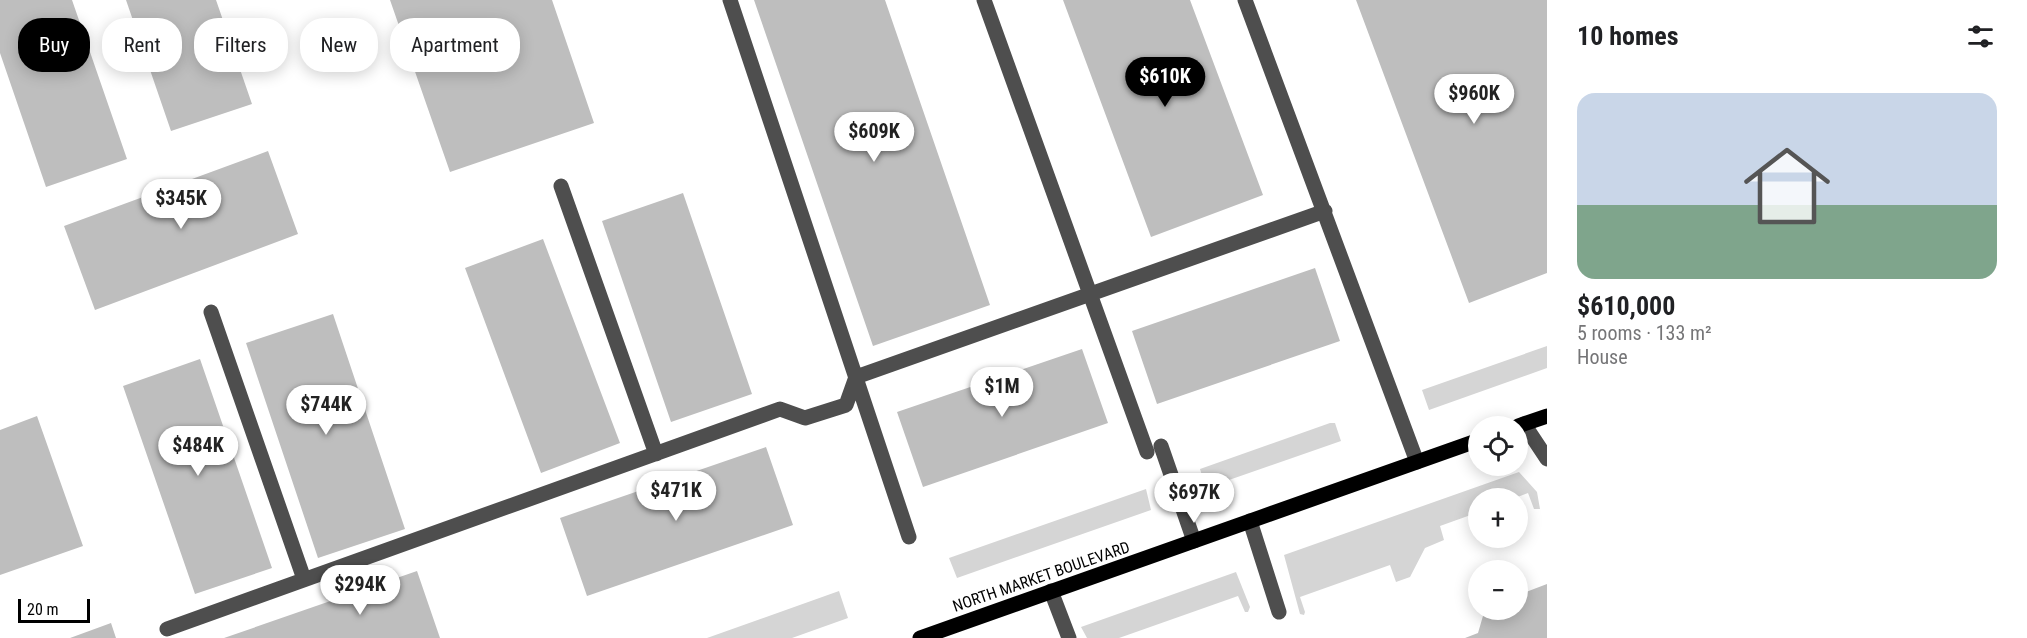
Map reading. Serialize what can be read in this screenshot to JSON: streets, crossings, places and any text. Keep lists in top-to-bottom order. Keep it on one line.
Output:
{"streets":{"main road":["NORTH MARKET BOULEVARD"]},"scale_bar":"20 m","page":{"heading":"10 homes","chip":["Buy","Rent","Filters","New","Apartment"],"price":["$610K","$960K","$609K","$345K","$1M","$744K","$484K","$471K","$697K","$294K"],"list":[{"name":"$610,000","note":"5 rooms · 133 m² · House"}],"map_buttons":["+","−"],"scale":"20 m"}}
